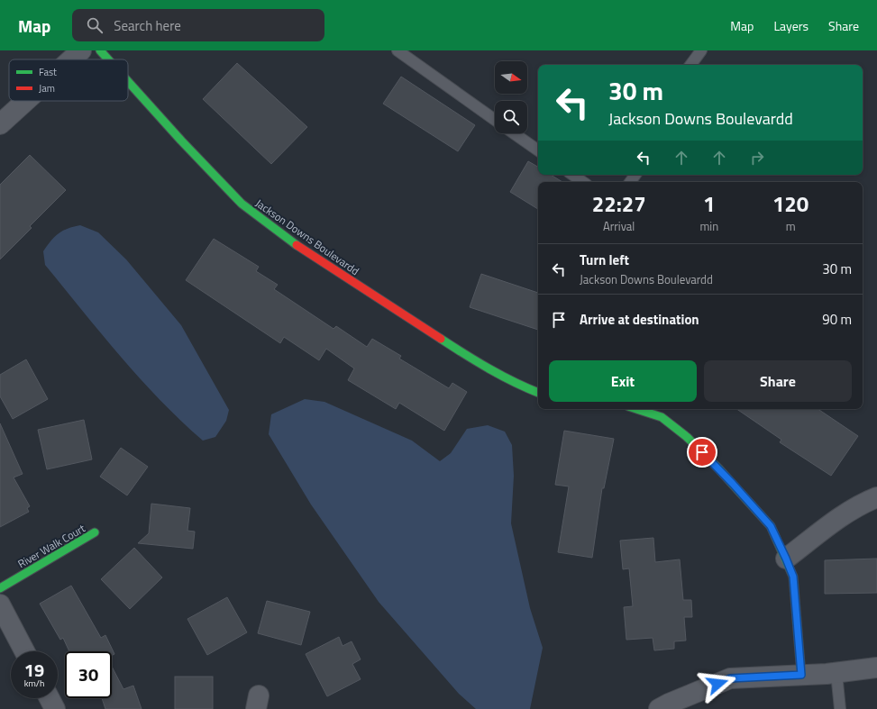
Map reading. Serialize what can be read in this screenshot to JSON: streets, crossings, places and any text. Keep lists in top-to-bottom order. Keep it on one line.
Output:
{"streets":{"street":["Jackson Downs Boulevardd","River Walk Court"]},"legend":["Fast","Jam"],"north":"right","page":{"header":"Map","search":"Search here","nav":["Map","Layers","Share"],"turn":["30 m","Jackson Downs Boulevardd"],"eta":["22:27","Arrival","1","min","120","m"],"list":[{"name":"Turn left","note":"Jackson Downs Boulevardd","value":"30 m"},{"name":"Arrive at destination","value":"90 m"}],"buttons":["Exit","Share"],"speed":"19 km/h","limit":"30"}}
